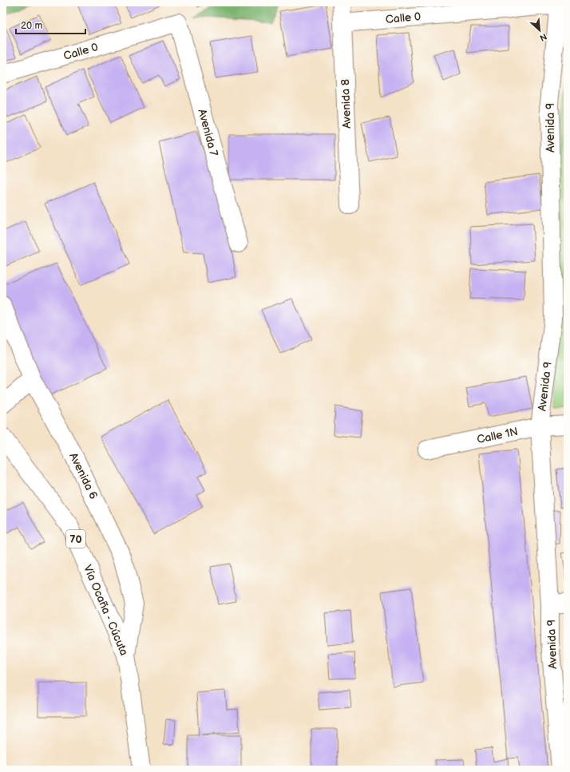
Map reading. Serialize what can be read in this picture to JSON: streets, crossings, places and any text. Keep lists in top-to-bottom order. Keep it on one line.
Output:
{"streets":{"street":["Calle 0","Avenida 8","Avenida 9","Avenida 7","Calle 1N","Avenida 6","70","Vía Ocaña - Cúcuta"]},"crossings":[["Calle 0","Avenida 8"],["Calle 0","Avenida 9"],["Calle 0","Avenida 7"],["Avenida 9","Calle 1N"],["Avenida 6","Vía Ocaña - Cúcuta"]],"scale_bar":"20 m","north":"bottom right"}
